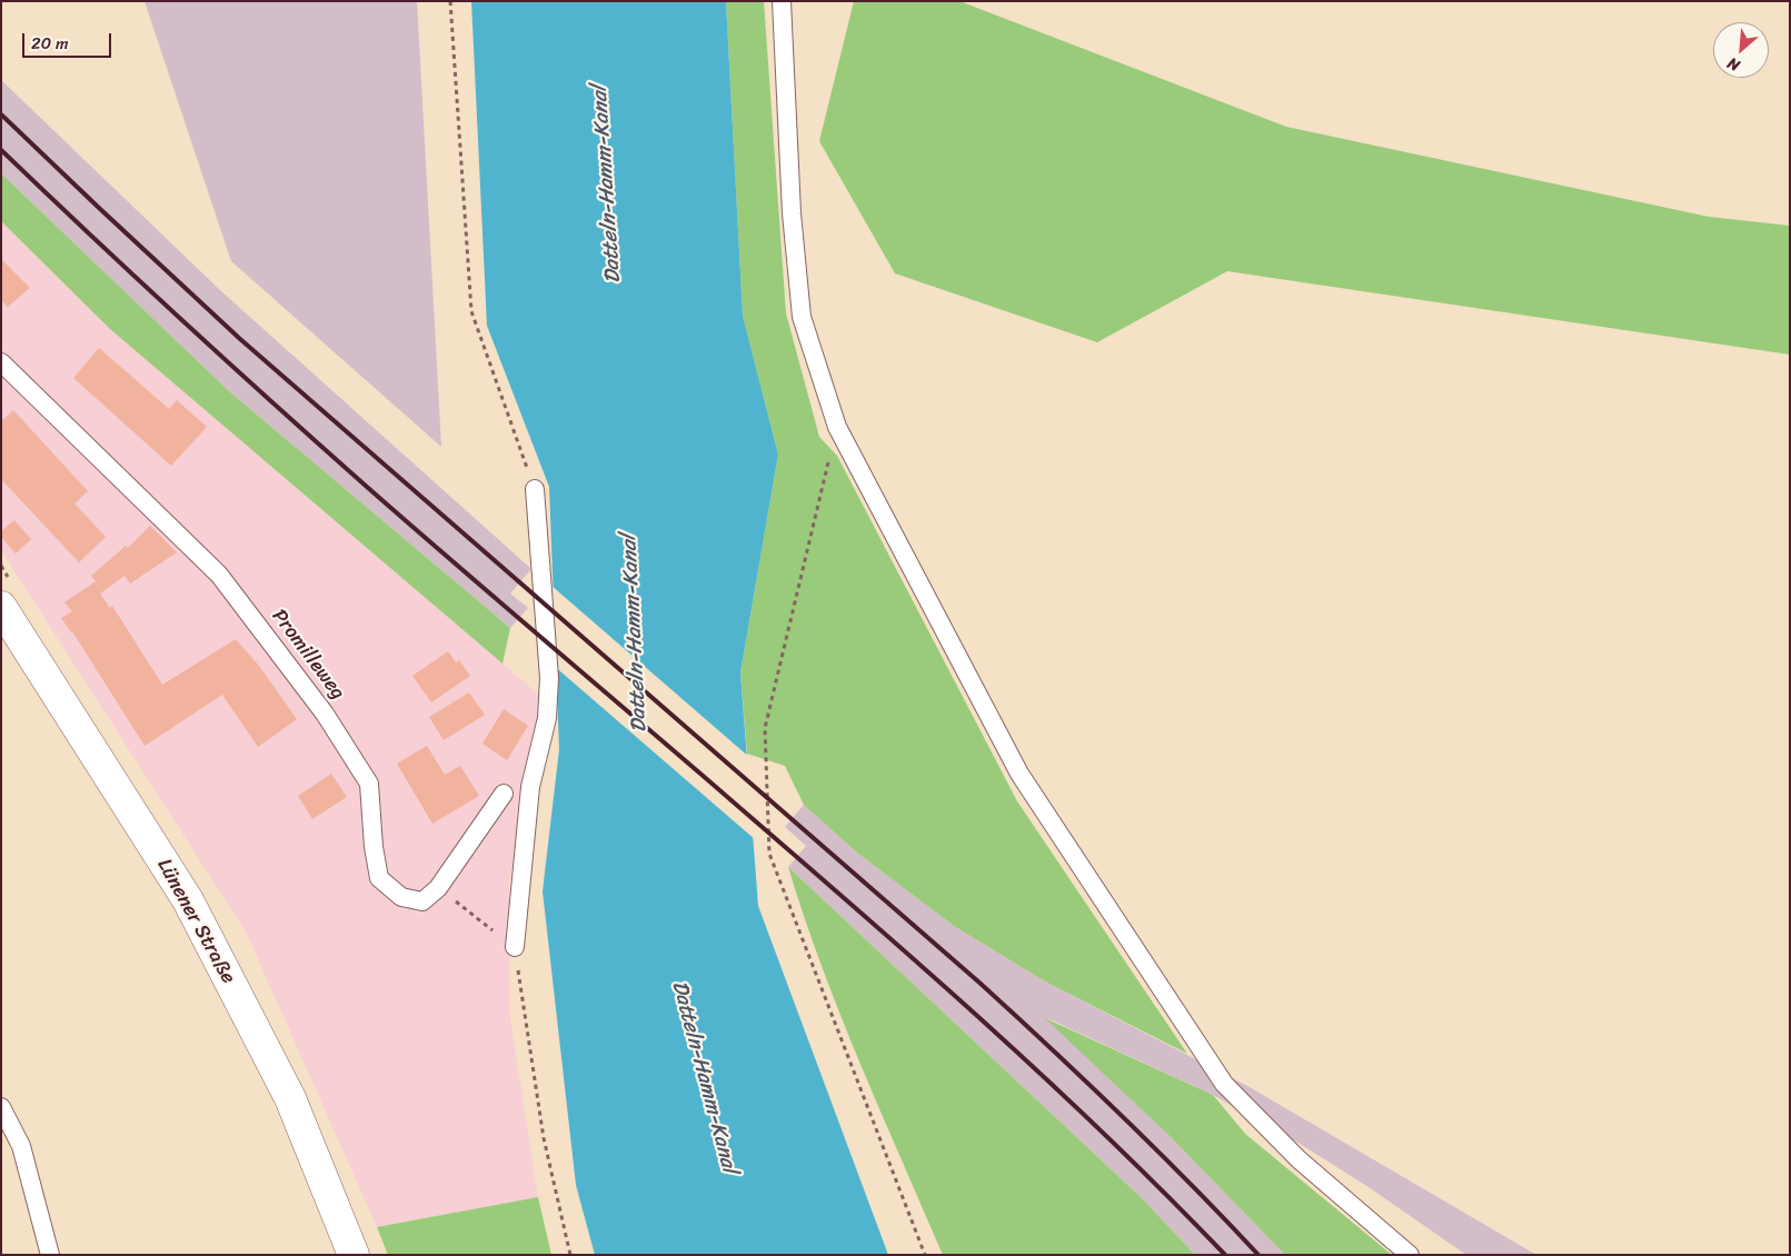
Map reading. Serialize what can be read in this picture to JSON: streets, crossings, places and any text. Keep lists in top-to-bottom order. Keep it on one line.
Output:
{"streets":{"street":["Lünener Straße"],"lane":["Promilleweg"]},"water":["Datteln-Hamm-Kanal"],"scale_bar":"20 m","north":"bottom left"}
